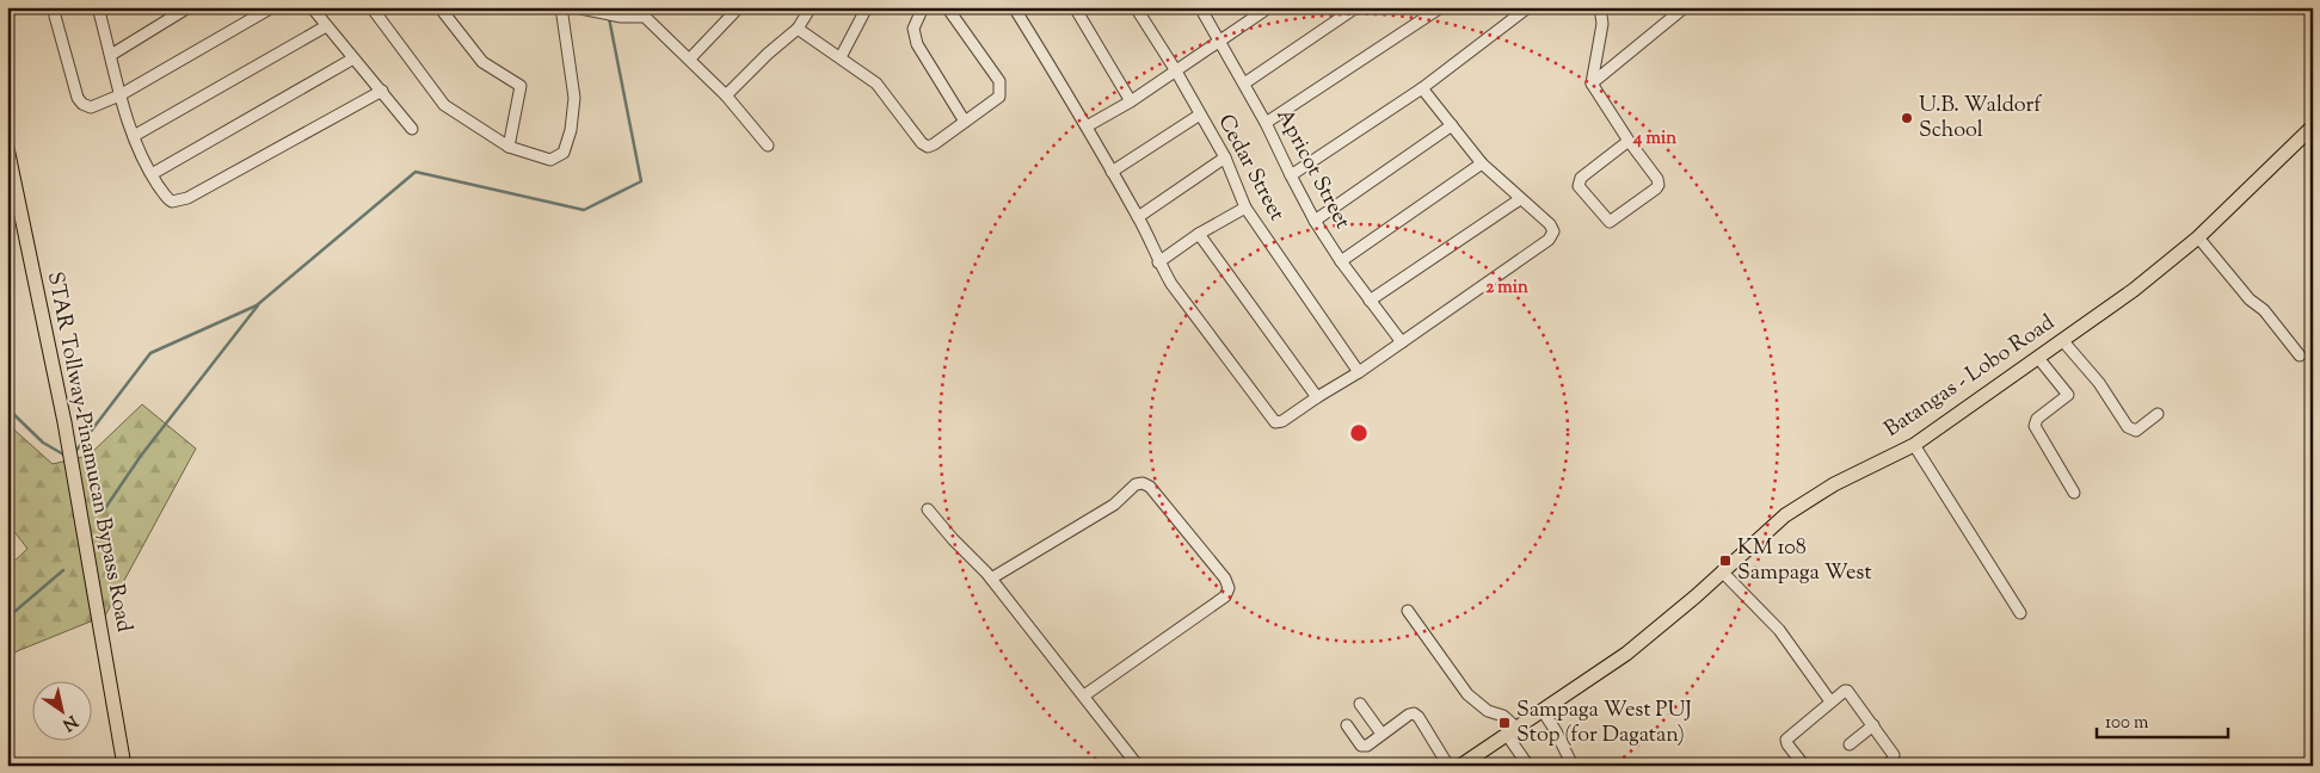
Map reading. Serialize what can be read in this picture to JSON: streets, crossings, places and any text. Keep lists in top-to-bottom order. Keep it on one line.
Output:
{"streets":{"main road":["Batangas - Lobo Road","STAR Tollway-Pinamucan Bypass Road"],"street":["Cedar Street","Apricot Street"]},"places":{"other":["U.B. Waldorf School"],"transit":["KM 108 Sampaga West","Sampaga West PUJ Stop (for Dagatan)"]},"scale_bar":"100 m","north":"bottom right","rings":["4 min","2 min"]}
